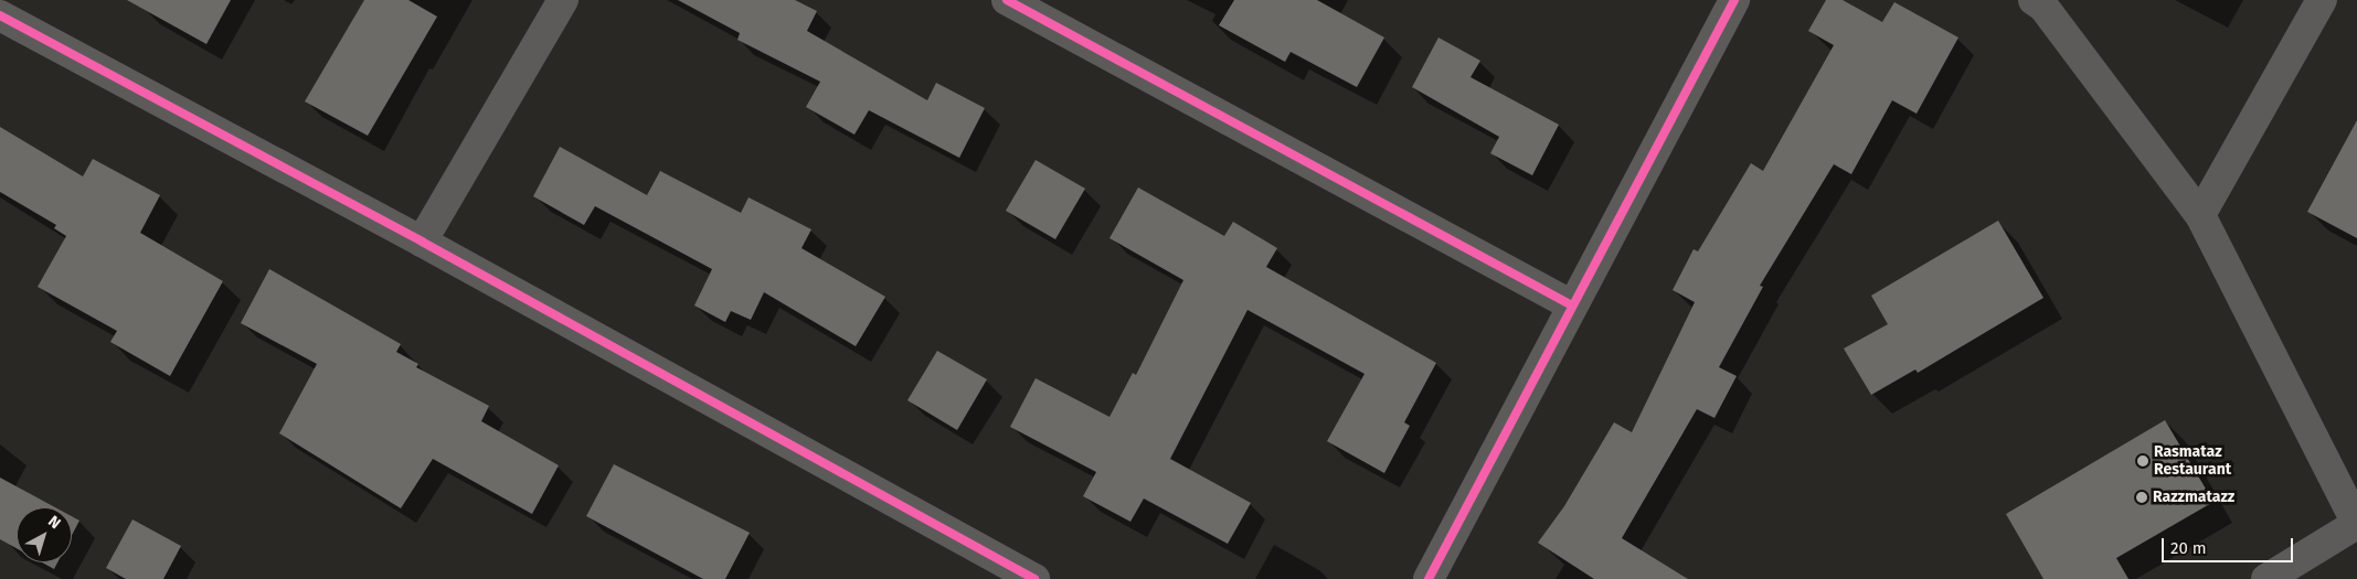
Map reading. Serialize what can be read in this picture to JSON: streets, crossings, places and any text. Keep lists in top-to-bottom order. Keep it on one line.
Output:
{"places":["Rasmataz Restaurant","Razzmatazz"],"scale_bar":"20 m","north":"top right"}
